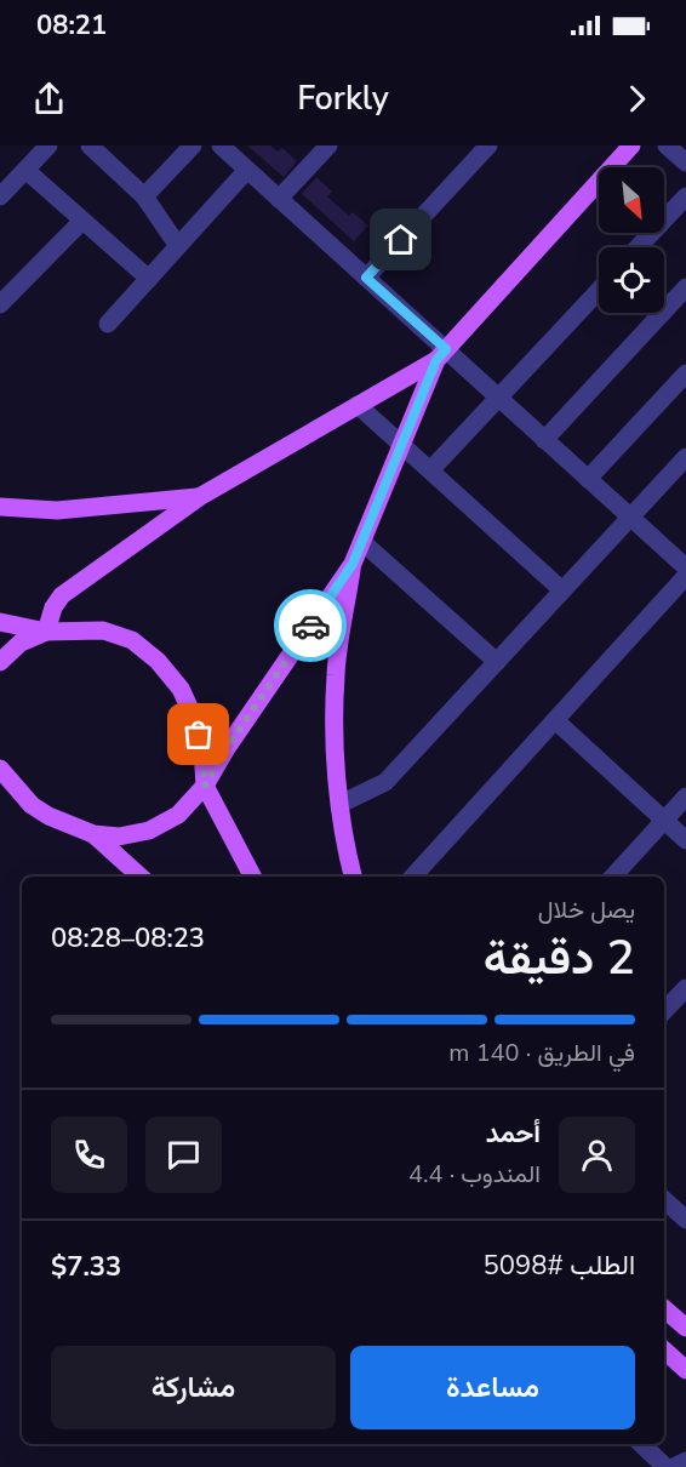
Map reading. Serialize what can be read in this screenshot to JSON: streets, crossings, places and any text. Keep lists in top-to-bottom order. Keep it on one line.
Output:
{"north":"bottom right","page":{"status":"08:21","header":"Forkly","heading":["2 دقيقة","يصل خلال","08:23–08:28"],"panel":["أحمد","المندوب · 4.4","الطلب #5098","$7.33"],"bar":"في الطريق · 140 m","buttons":["مساعدة","مشاركة"]}}
